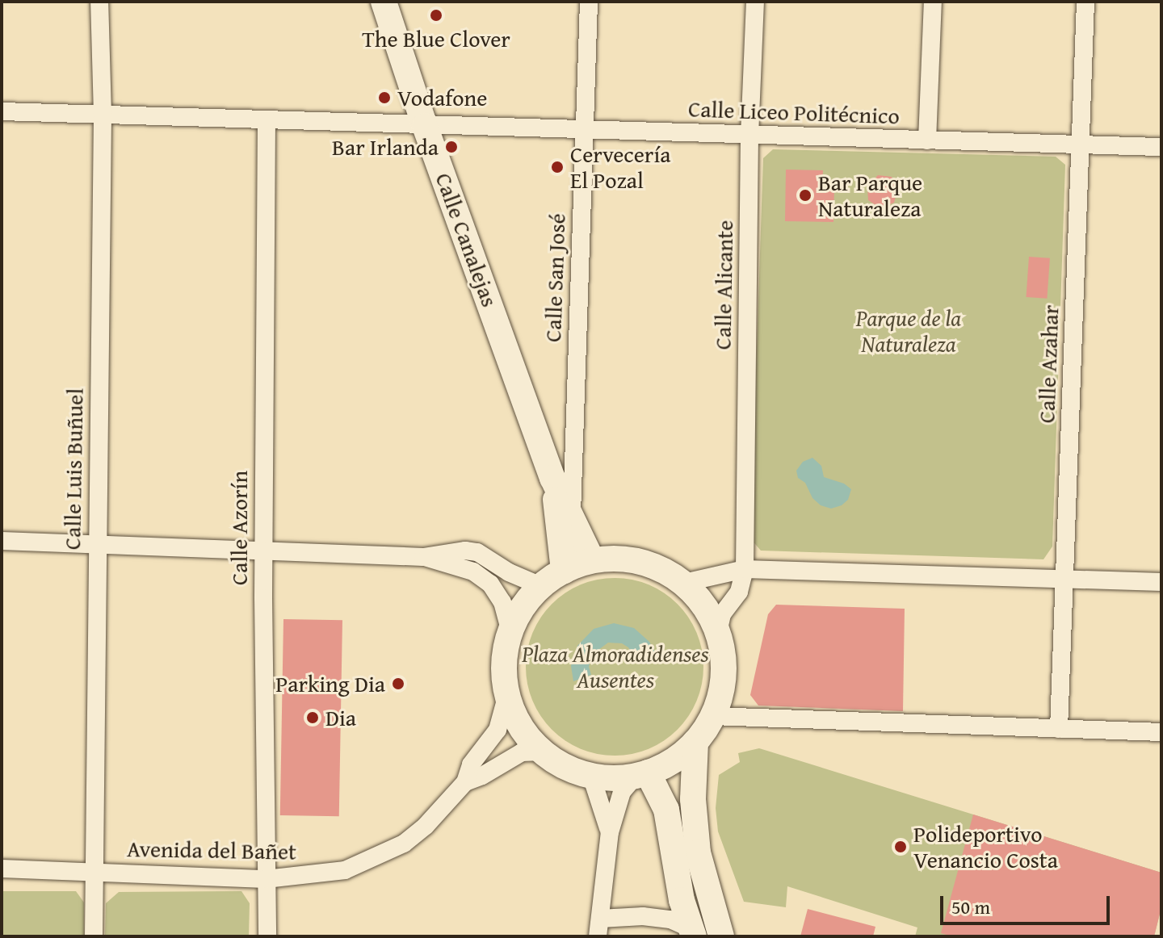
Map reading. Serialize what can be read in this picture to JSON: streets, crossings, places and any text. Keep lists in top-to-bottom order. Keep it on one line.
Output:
{"streets":{"main road":["Calle Canalejas"],"street":["Calle Liceo Politécnico","Calle San José","Calle Alicante","Calle Azahar","Calle Luis Buñuel","Calle Azorín","Avenida del Bañet"]},"crossings":[["Calle Liceo Politécnico","Calle Canalejas"],["Calle Liceo Politécnico","Calle San José"],["Calle Liceo Politécnico","Calle Alicante"],["Calle Liceo Politécnico","Calle Azahar"],["Calle Liceo Politécnico","Calle Luis Buñuel"],["Calle Liceo Politécnico","Calle Azorín"],["Calle Canalejas","Calle San José"],["Calle Canalejas","Calle Alicante"],["Calle Canalejas","Avenida del Bañet"],["Calle Alicante","Avenida del Bañet"],["Calle Luis Buñuel","Avenida del Bañet"],["Calle Azorín","Avenida del Bañet"]],"parks":["Parque de la Naturaleza","Plaza Almoradidenses Ausentes"],"places":["The Blue Clover","Vodafone","Bar Irlanda","Cervecería El Pozal","Bar Parque Naturaleza","Parking Dia","Dia","Polideportivo Venancio Costa"],"scale_bar":"50 m"}
